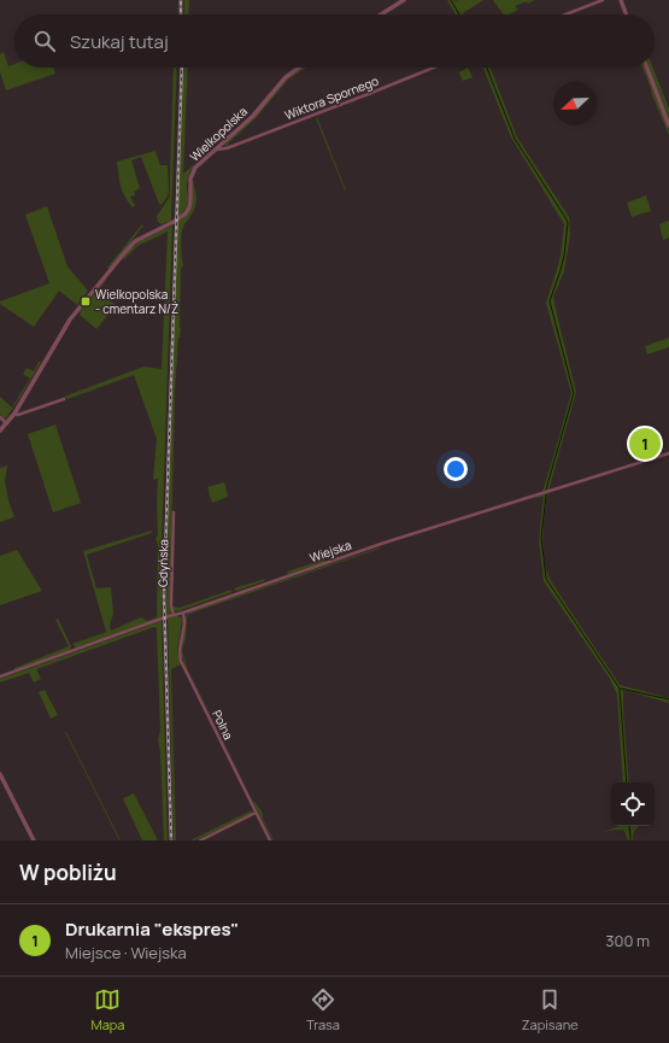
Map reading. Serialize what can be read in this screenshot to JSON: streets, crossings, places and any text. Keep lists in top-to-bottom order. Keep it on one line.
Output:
{"streets":{"street":["Wiktora Spornego","Wielkopolska","Wiejska","Gdyńska","Polna"]},"crossings":[["Wiktora Spornego","Wielkopolska"],["Wiejska","Gdyńska"],["Wiejska","Polna"]],"places":{"transit":["Wielkopolska - cmentarz N/Ż"]},"north":"bottom left","page":{"search":"Szukaj tutaj","pins":"1","heading":"W pobliżu","list":[{"mark":"1","name":"Drukarnia \"ekspres\"","note":"Miejsce · Wiejska","value":"300 m"}],"nav":["Mapa","Trasa","Zapisane"]}}
